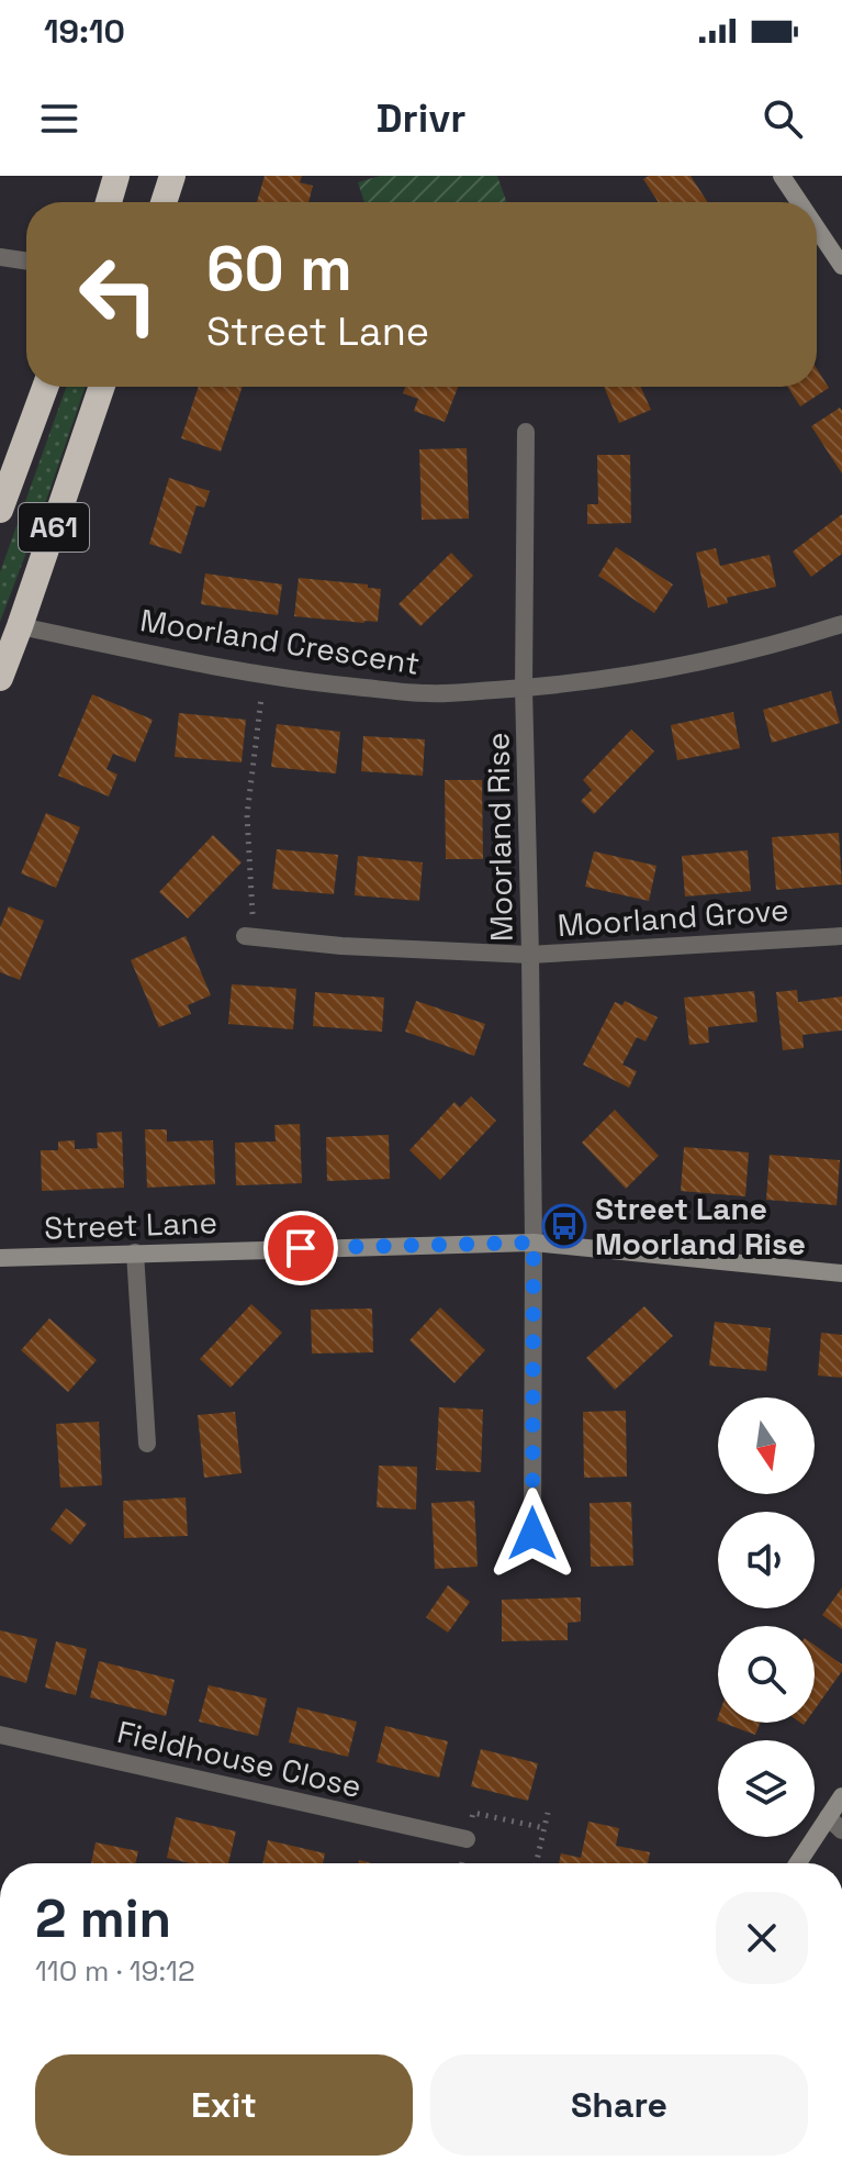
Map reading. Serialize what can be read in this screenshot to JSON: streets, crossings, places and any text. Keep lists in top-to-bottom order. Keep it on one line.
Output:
{"streets":{"highway":["A61"],"street":["Moorland Crescent","Moorland Rise","Moorland Grove","Street Lane","Fieldhouse Close"]},"crossings":[["A61","Moorland Crescent"],["Moorland Crescent","Moorland Rise"],["Moorland Rise","Moorland Grove"],["Moorland Rise","Street Lane"]],"places":{"bus stop":["Street Lane Moorland Rise"]},"north":"bottom","page":{"status":"19:10","header":"Drivr","turn":["60 m","Street Lane"],"heading":["2 min","110 m · 19:12"],"buttons":["Exit","Share"]}}
